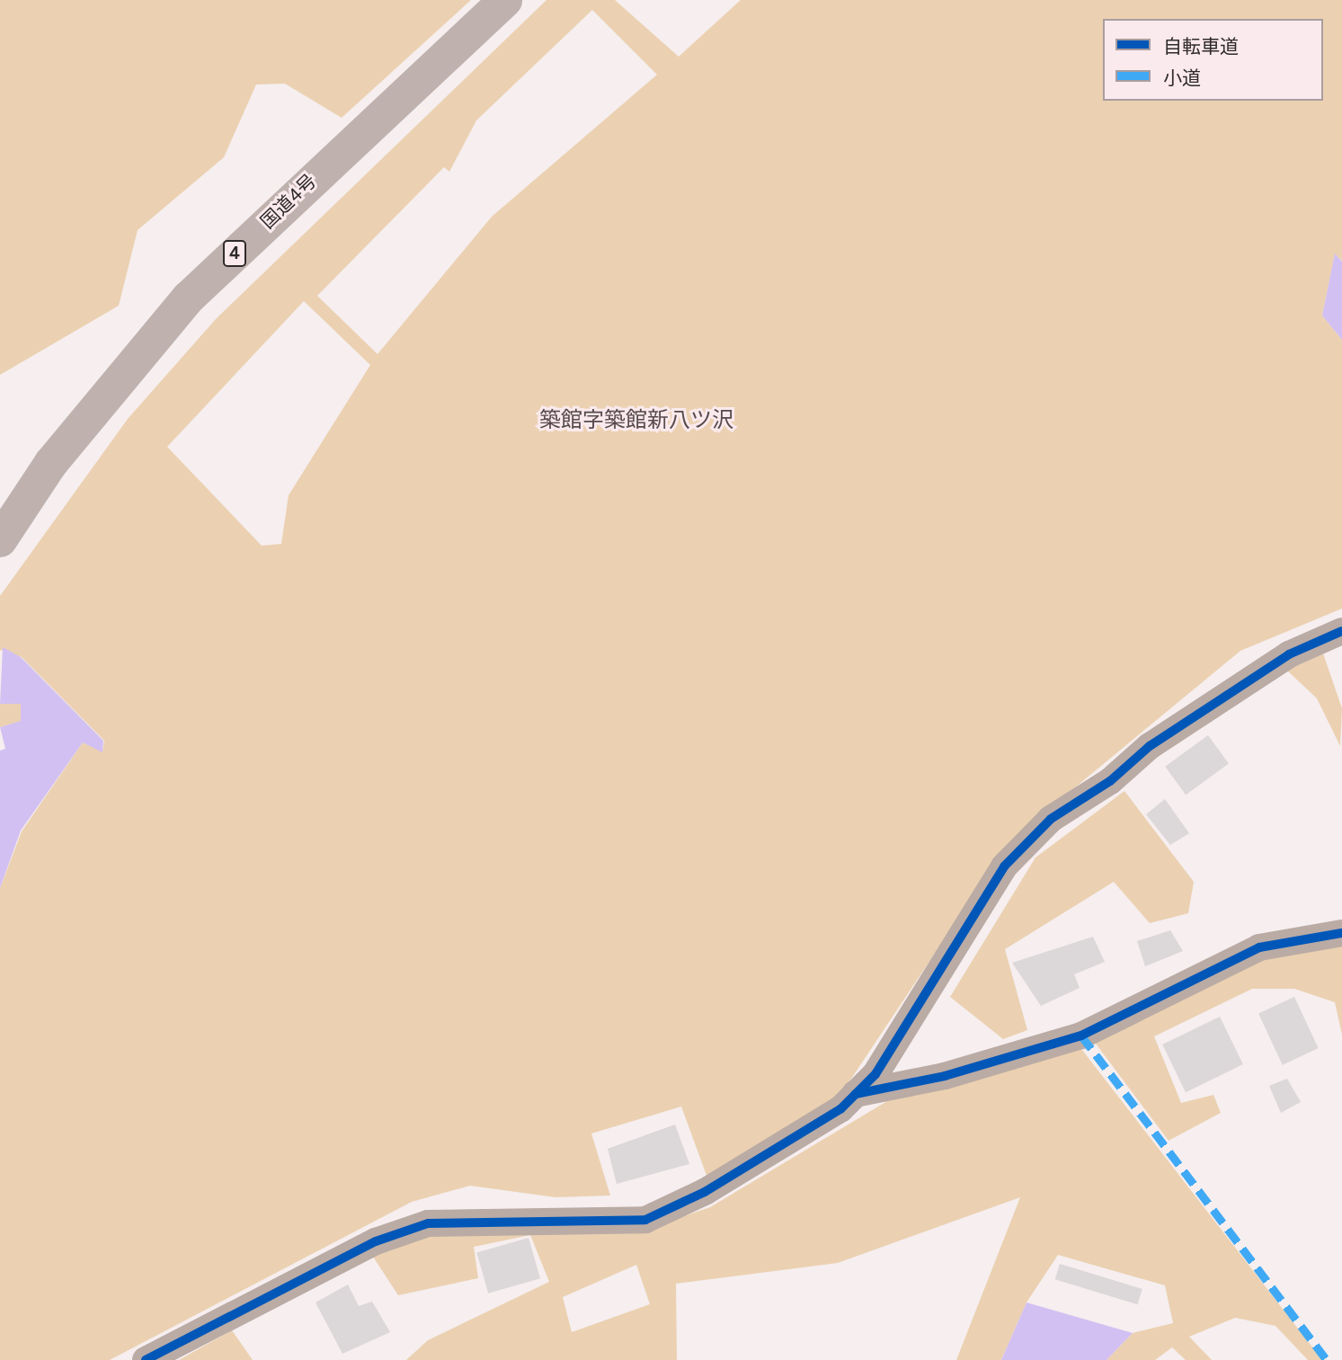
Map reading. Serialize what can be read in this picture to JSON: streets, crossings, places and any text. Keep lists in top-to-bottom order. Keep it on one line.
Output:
{"streets":{"highway":["国道4号","4"]},"districts":["築館字築館新八ツ沢"],"legend":["自転車道","小道"]}
